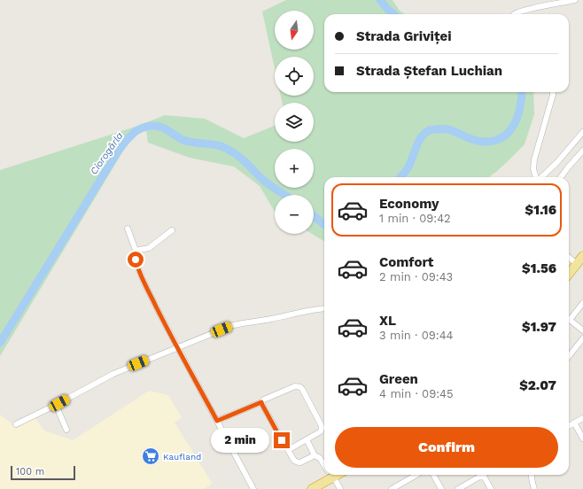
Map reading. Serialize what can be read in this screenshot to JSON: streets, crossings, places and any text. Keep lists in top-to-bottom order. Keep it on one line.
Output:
{"water":["Ciorogârla"],"places":{"supermarket":["Kaufland"]},"scale_bar":"100 m","north":"bottom","page":{"map_buttons":["+","−"],"banner":["Strada Griviței","Strada Ștefan Luchian"],"list":[{"name":"Economy","note":"1 min · 09:42","value":"$1.16"},{"name":"Comfort","note":"2 min · 09:43","value":"$1.56"},{"name":"XL","note":"3 min · 09:44","value":"$1.97"},{"name":"Green","note":"4 min · 09:45","value":"$2.07"}],"buttons":"Confirm","bubble":"2 min","scale":"100 m"}}
